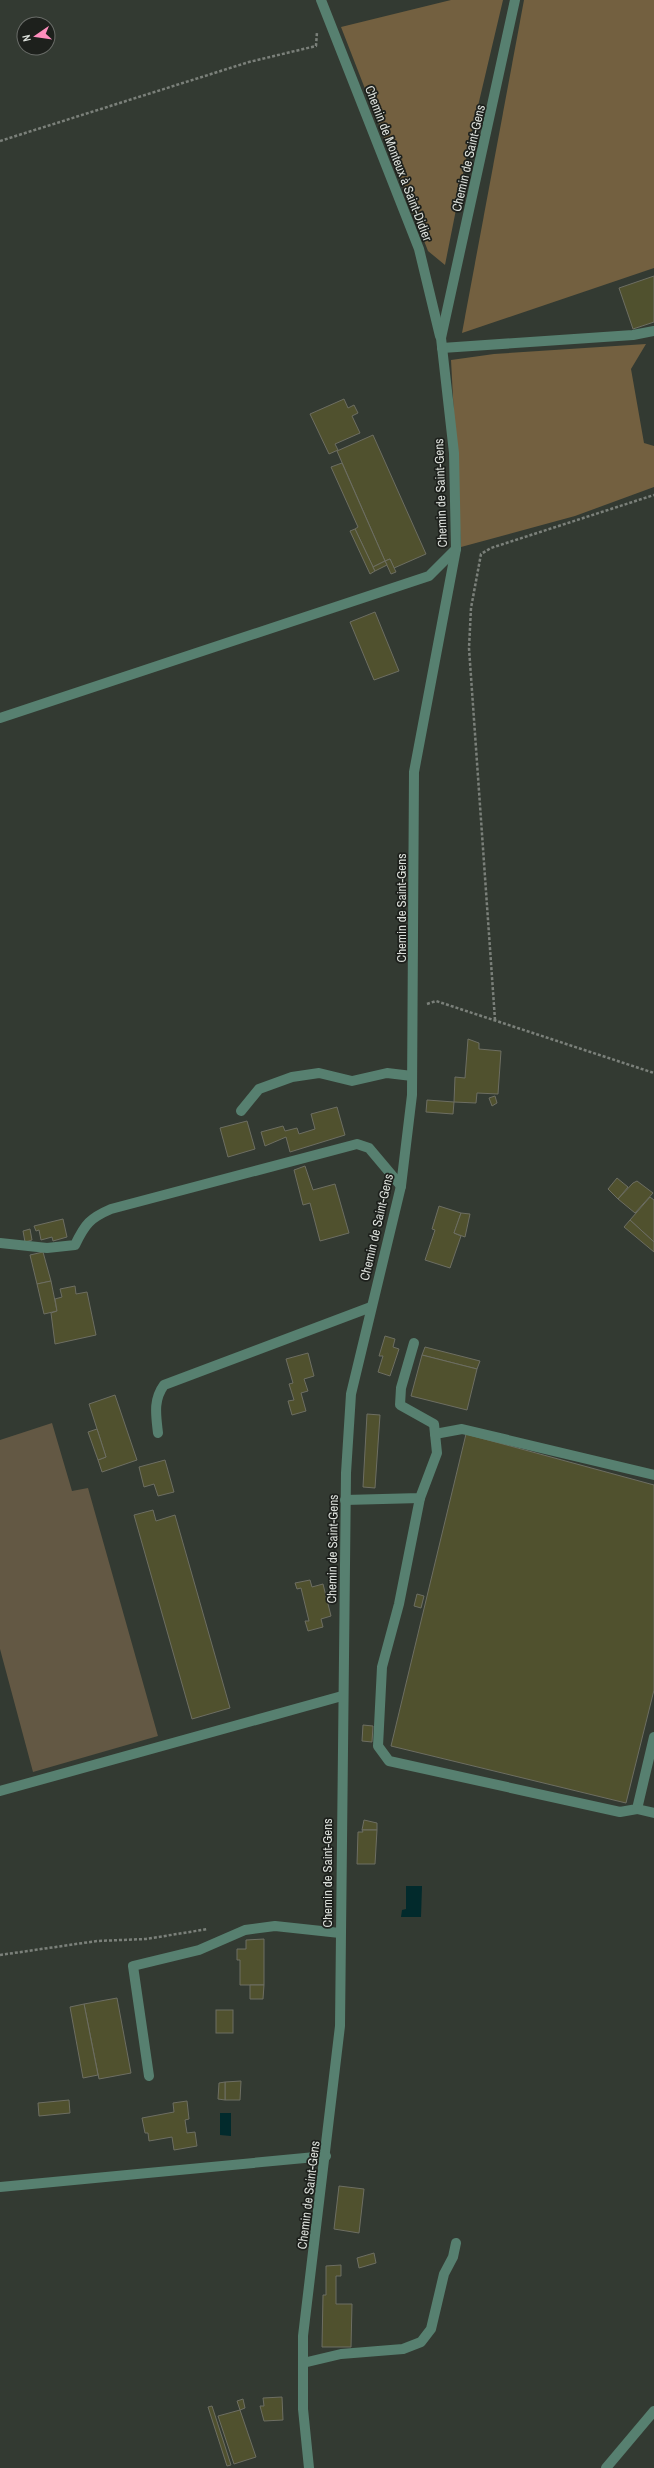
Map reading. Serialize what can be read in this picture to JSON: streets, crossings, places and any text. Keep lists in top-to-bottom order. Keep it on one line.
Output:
{"streets":{"street":["Chemin de Saint-Gens","Chemin de Monteux à Saint-Didier"]},"crossings":[["Chemin de Saint-Gens","Chemin de Monteux à Saint-Didier"]],"north":"left"}
